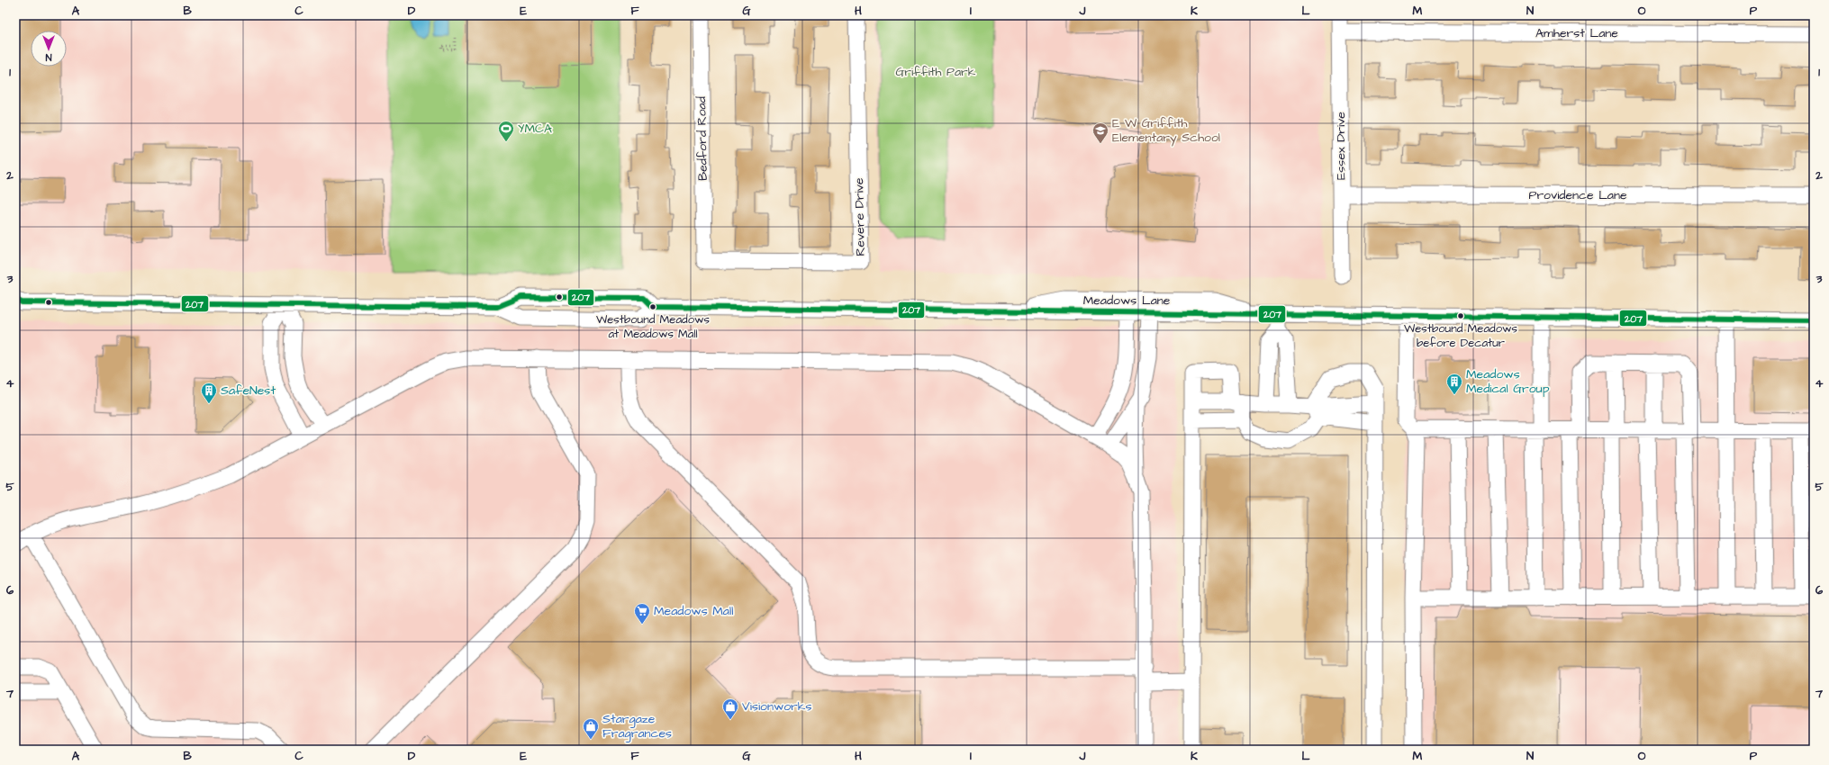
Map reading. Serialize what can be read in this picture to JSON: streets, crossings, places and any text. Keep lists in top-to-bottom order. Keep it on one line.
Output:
{"streets":{"street":["Amherst Lane","Bedford Road","Essex Drive","Providence Lane","Revere Drive","Meadows Lane"]},"crossings":[["Amherst Lane","Essex Drive"],["Bedford Road","Revere Drive"],["Essex Drive","Providence Lane"]],"parks":["Griffith Park"],"places":{"sports":["YMCA"],"school or university":["E W Griffith Elementary School"],"other":["Westbound Meadows at Meadows Mall","Westbound Meadows before Decatur"],"building":["Meadows Medical Group","SafeNest"],"supermarket":["Meadows Mall"],"shop":["Visionworks","Stargaze Fragrances"]},"lines":["transit line 207"],"north":"bottom","grid":{"columns":["A","B","C","D","E","F","G","H","I","J","K","L","M","N","O","P"],"rows":["1","2","3","4","5","6","7"]}}
